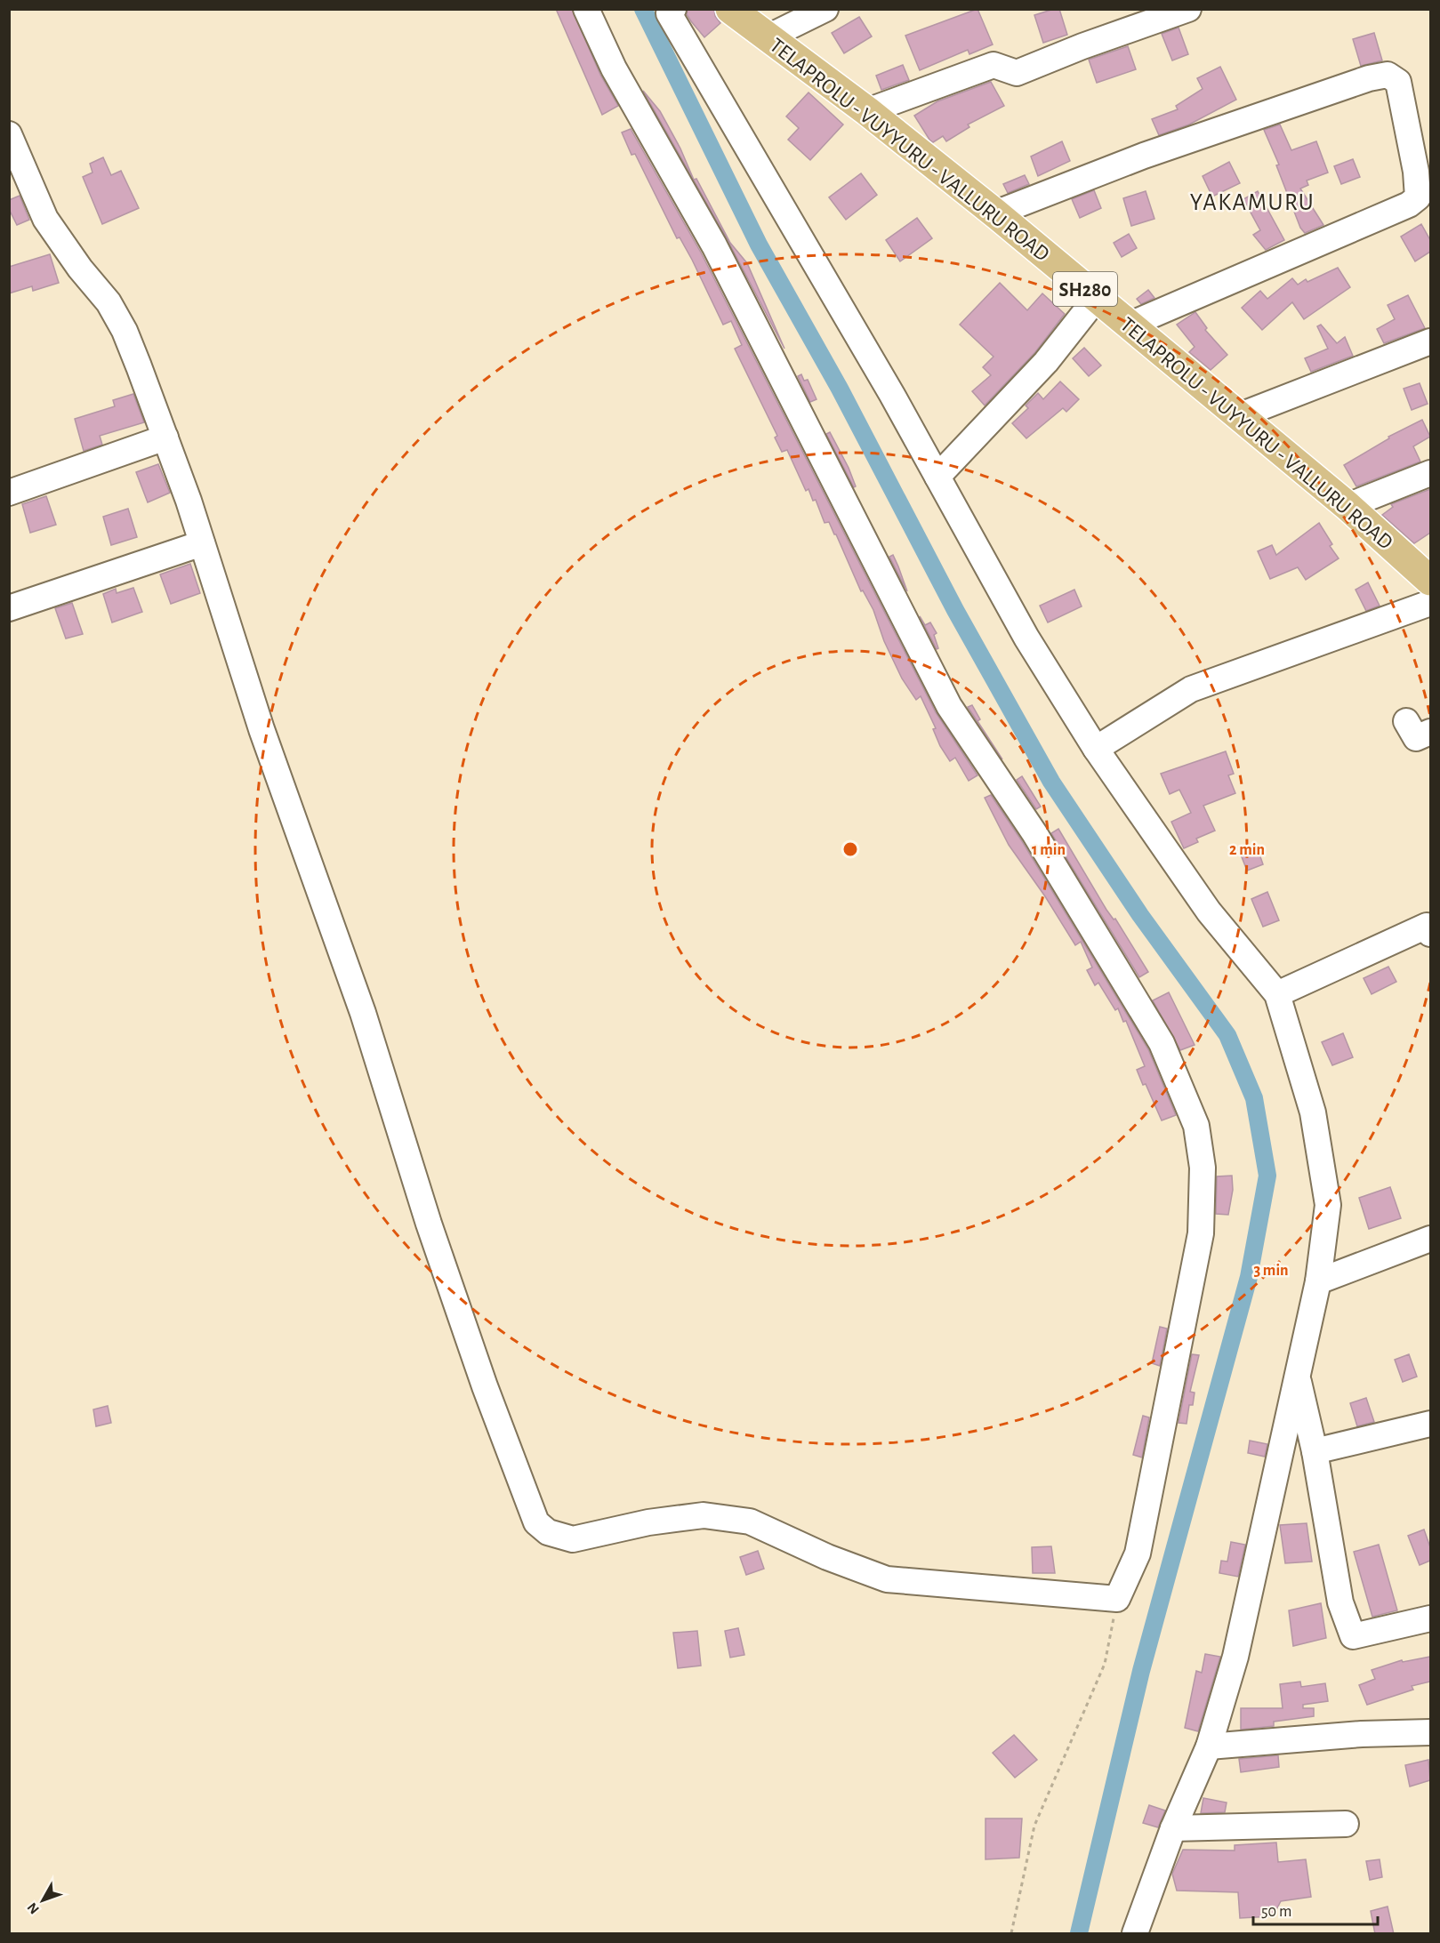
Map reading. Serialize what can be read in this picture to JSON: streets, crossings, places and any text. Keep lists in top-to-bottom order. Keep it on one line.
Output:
{"streets":{"main road":["TELAPROLU - VUYYURU - VALLURU ROAD","SH280"]},"districts":["YAKAMURU"],"scale_bar":"50 m","north":"bottom left","rings":["1 min","2 min","3 min"]}
